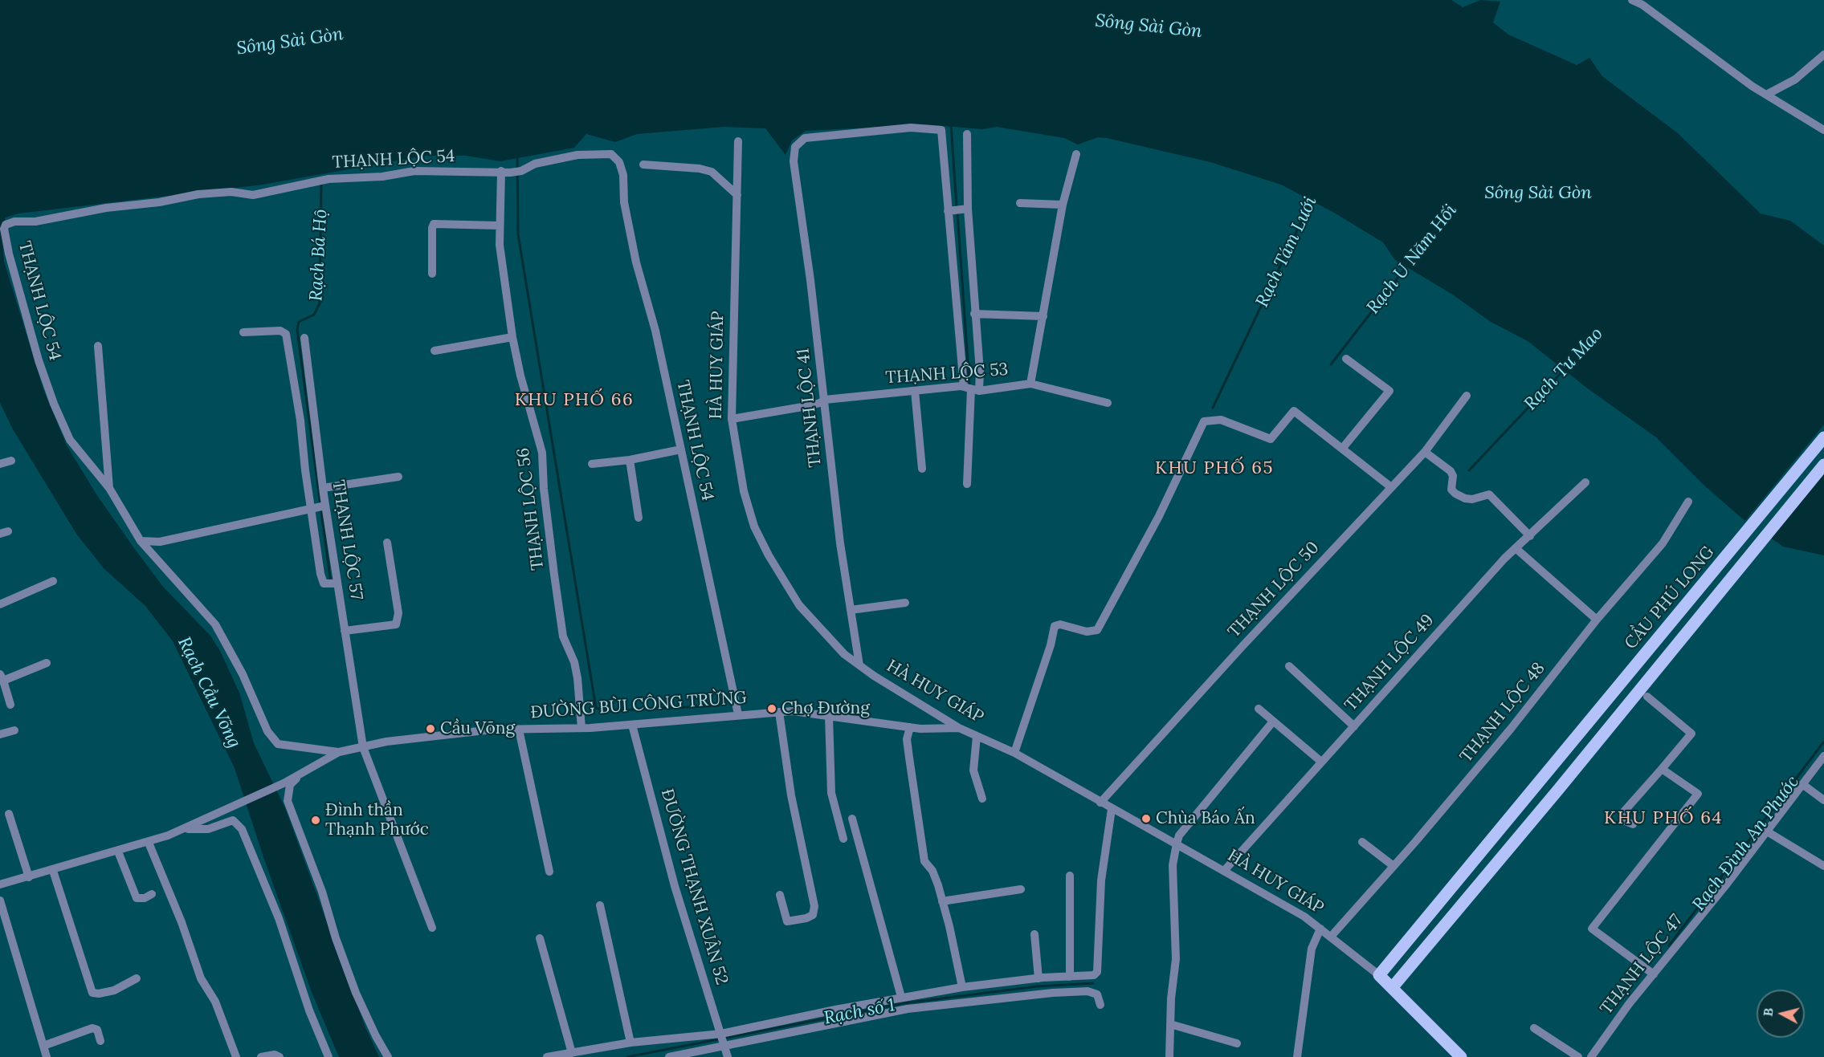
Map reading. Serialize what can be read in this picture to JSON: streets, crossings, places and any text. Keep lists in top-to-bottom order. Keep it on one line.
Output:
{"streets":{"main road":["HÀ HUY GIÁP","CẦU PHÚ LONG"],"street":["THẠNH LỘC 54","THẠNH LỘC 53","THẠNH LỘC 41","THẠNH LỘC 56","THẠNH LỘC 57","THẠNH LỘC 50","THẠNH LỘC 49","ĐƯỜNG BÙI CÔNG TRỪNG","THẠNH LỘC 48","ĐƯỜNG THẠNH XUÂN 52","THẠNH LỘC 47"]},"crossings":[["THẠNH LỘC 54","THẠNH LỘC 56"],["THẠNH LỘC 54","ĐƯỜNG BÙI CÔNG TRỪNG"],["HÀ HUY GIÁP","THẠNH LỘC 53"],["HÀ HUY GIÁP","THẠNH LỘC 41"],["HÀ HUY GIÁP","THẠNH LỘC 50"],["HÀ HUY GIÁP","CẦU PHÚ LONG"],["HÀ HUY GIÁP","THẠNH LỘC 49"],["HÀ HUY GIÁP","ĐƯỜNG BÙI CÔNG TRỪNG"],["HÀ HUY GIÁP","THẠNH LỘC 48"],["THẠNH LỘC 53","THẠNH LỘC 41"],["THẠNH LỘC 56","ĐƯỜNG BÙI CÔNG TRỪNG"],["THẠNH LỘC 57","ĐƯỜNG BÙI CÔNG TRỪNG"],["ĐƯỜNG BÙI CÔNG TRỪNG","ĐƯỜNG THẠNH XUÂN 52"]],"districts":["KHU PHỐ 66","KHU PHỐ 65","KHU PHỐ 64"],"water":["Sông Sài Gòn","Rạch Tám Lưới","Rạch Bá Hộ","Rạch U Năm Hối","Rạch Tư Mao","Rạch Cầu Võng","Rạch Đình An Phước","Rạch số 1"],"places":["Chợ Đường","Cầu Võng","Chùa Báo Ấn","Đình thần Thạnh Phước"],"north":"left"}
